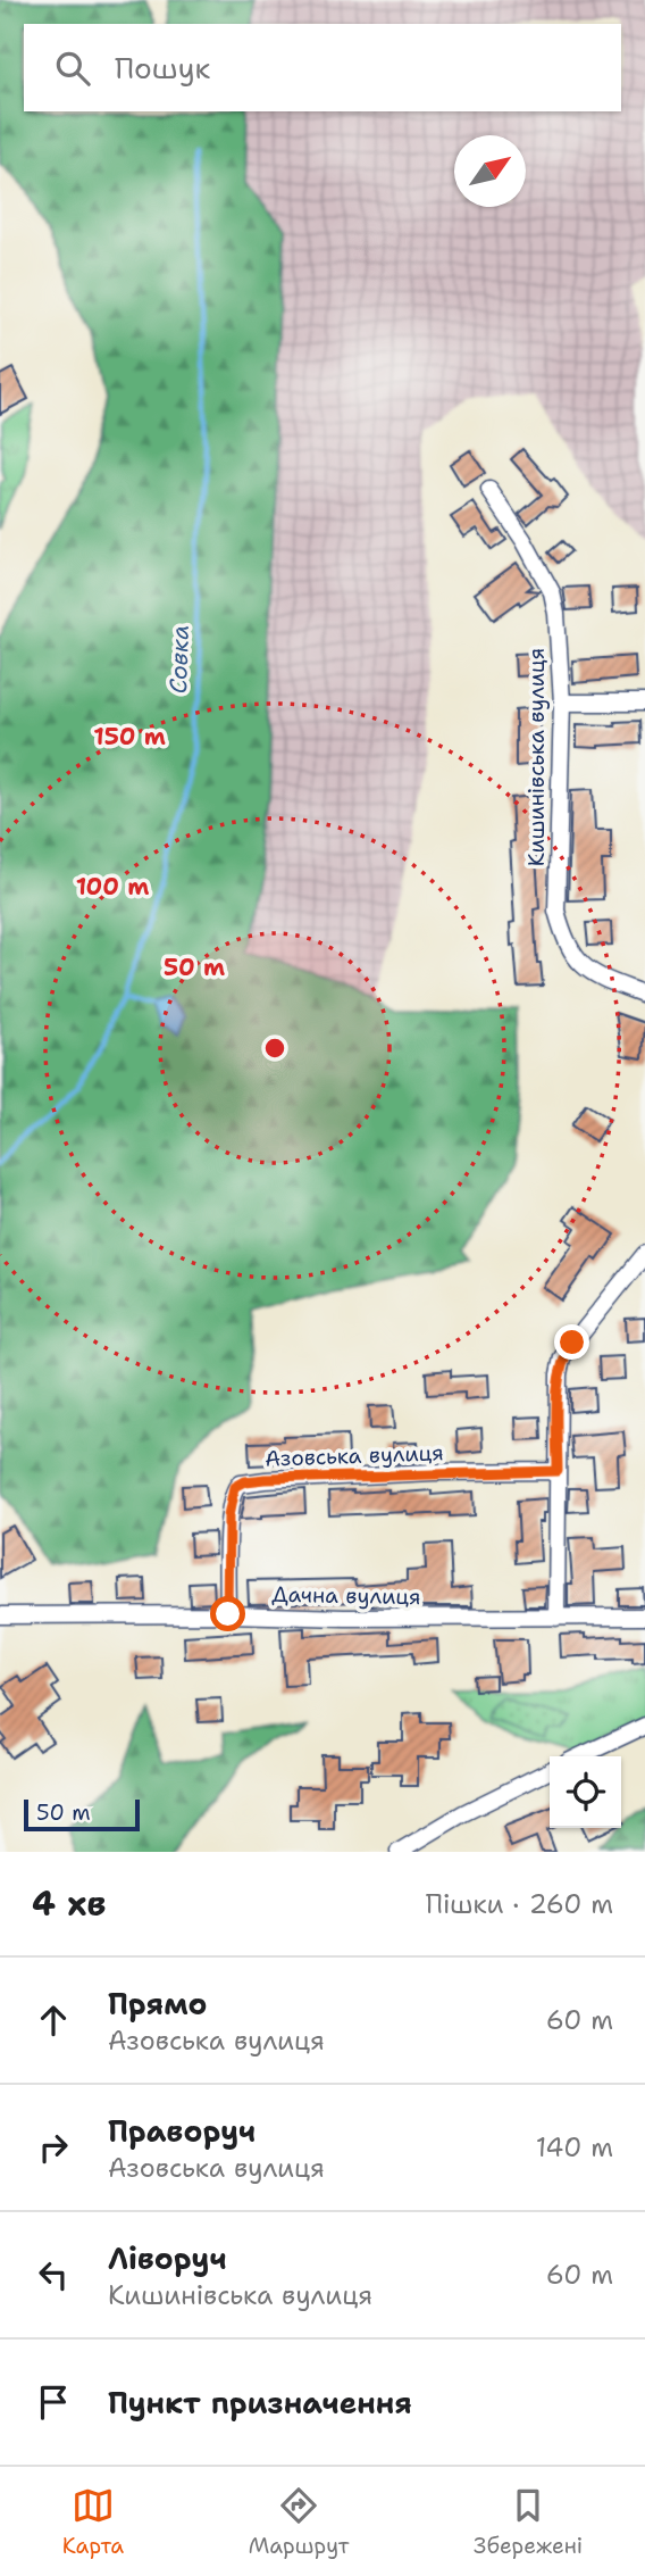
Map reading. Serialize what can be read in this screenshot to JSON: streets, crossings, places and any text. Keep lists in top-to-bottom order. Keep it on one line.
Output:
{"streets":{"street":["Кишинівська вулиця","Азовська вулиця","Дачна вулиця"]},"crossings":[["Азовська вулиця","Дачна вулиця"]],"water":["Совка"],"scale_bar":"50 m","north":"top right","page":{"search":"Пошук","scale":"50 m","heading":["4 хв","Пішки · 260 m"],"list":[["Прямо","Азовська вулиця","60 m"],["Праворуч","Азовська вулиця","140 m"],["Ліворуч","Кишинівська вулиця","60 m"],"Пункт призначення"],"nav":["Карта","Маршрут","Збережені"]},"rings":["150 m","100 m","50 m"]}
